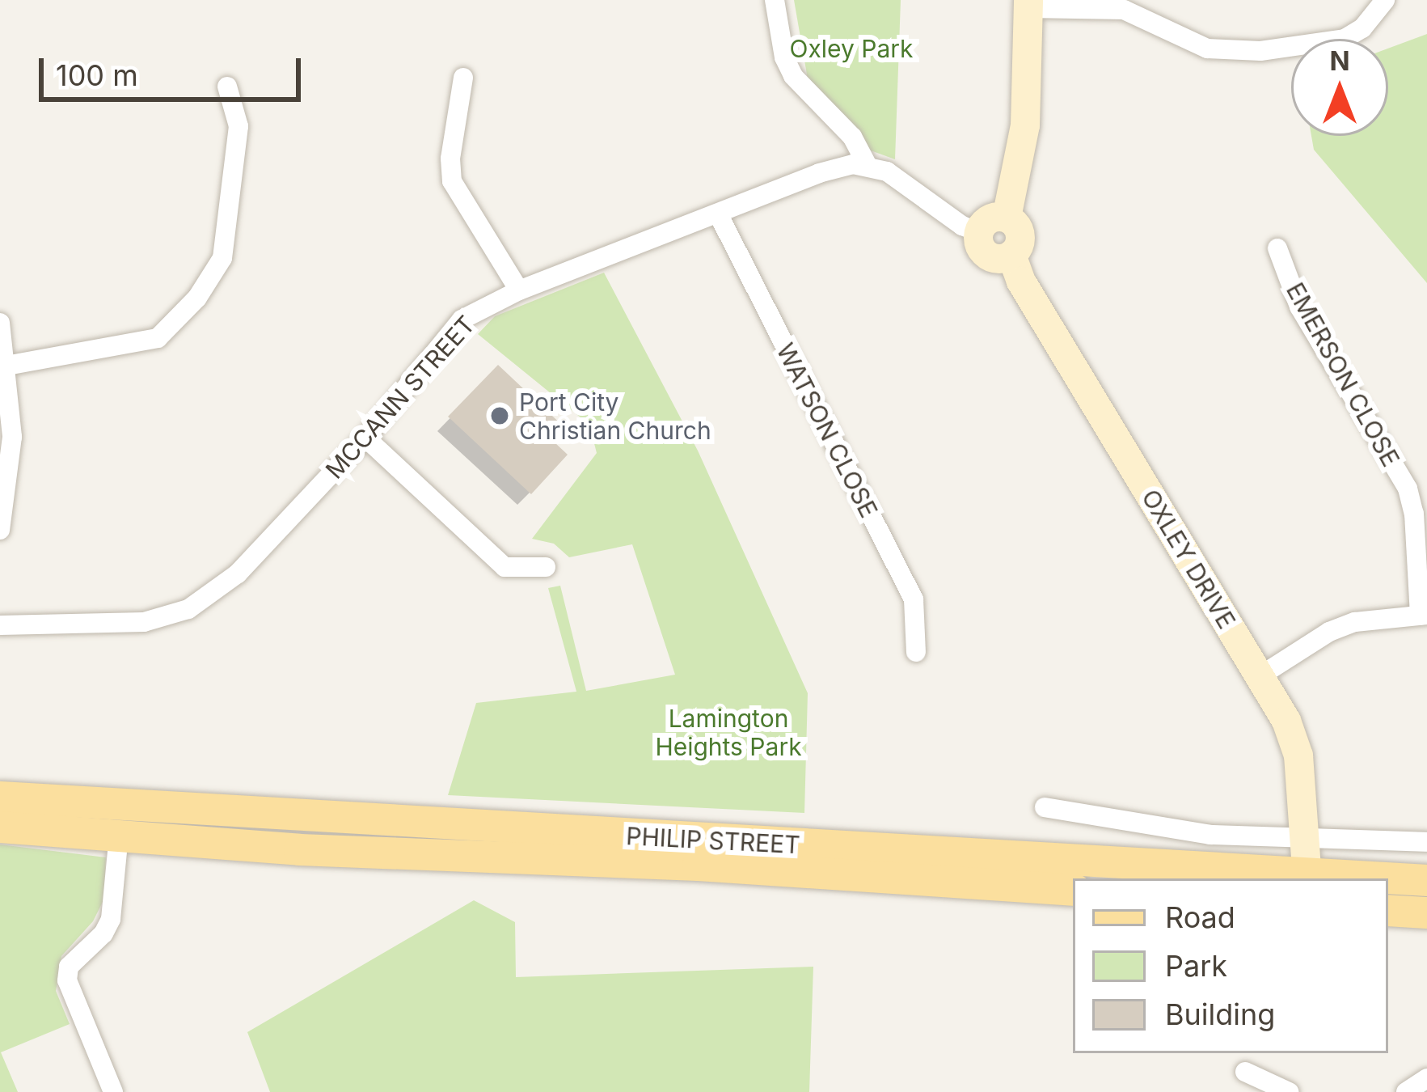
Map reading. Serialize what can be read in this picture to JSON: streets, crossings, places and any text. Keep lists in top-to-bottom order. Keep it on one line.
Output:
{"streets":{"main road":["PHILIP STREET"],"street":["EMERSON CLOSE","MCCANN STREET","WATSON CLOSE","OXLEY DRIVE"]},"crossings":[["MCCANN STREET","WATSON CLOSE"],["OXLEY DRIVE","PHILIP STREET"]],"parks":["Oxley Park","Lamington Heights Park"],"places":["Port City Christian Church"],"legend":["Road","Park","Building"],"scale_bar":"100 m","north":"top"}
